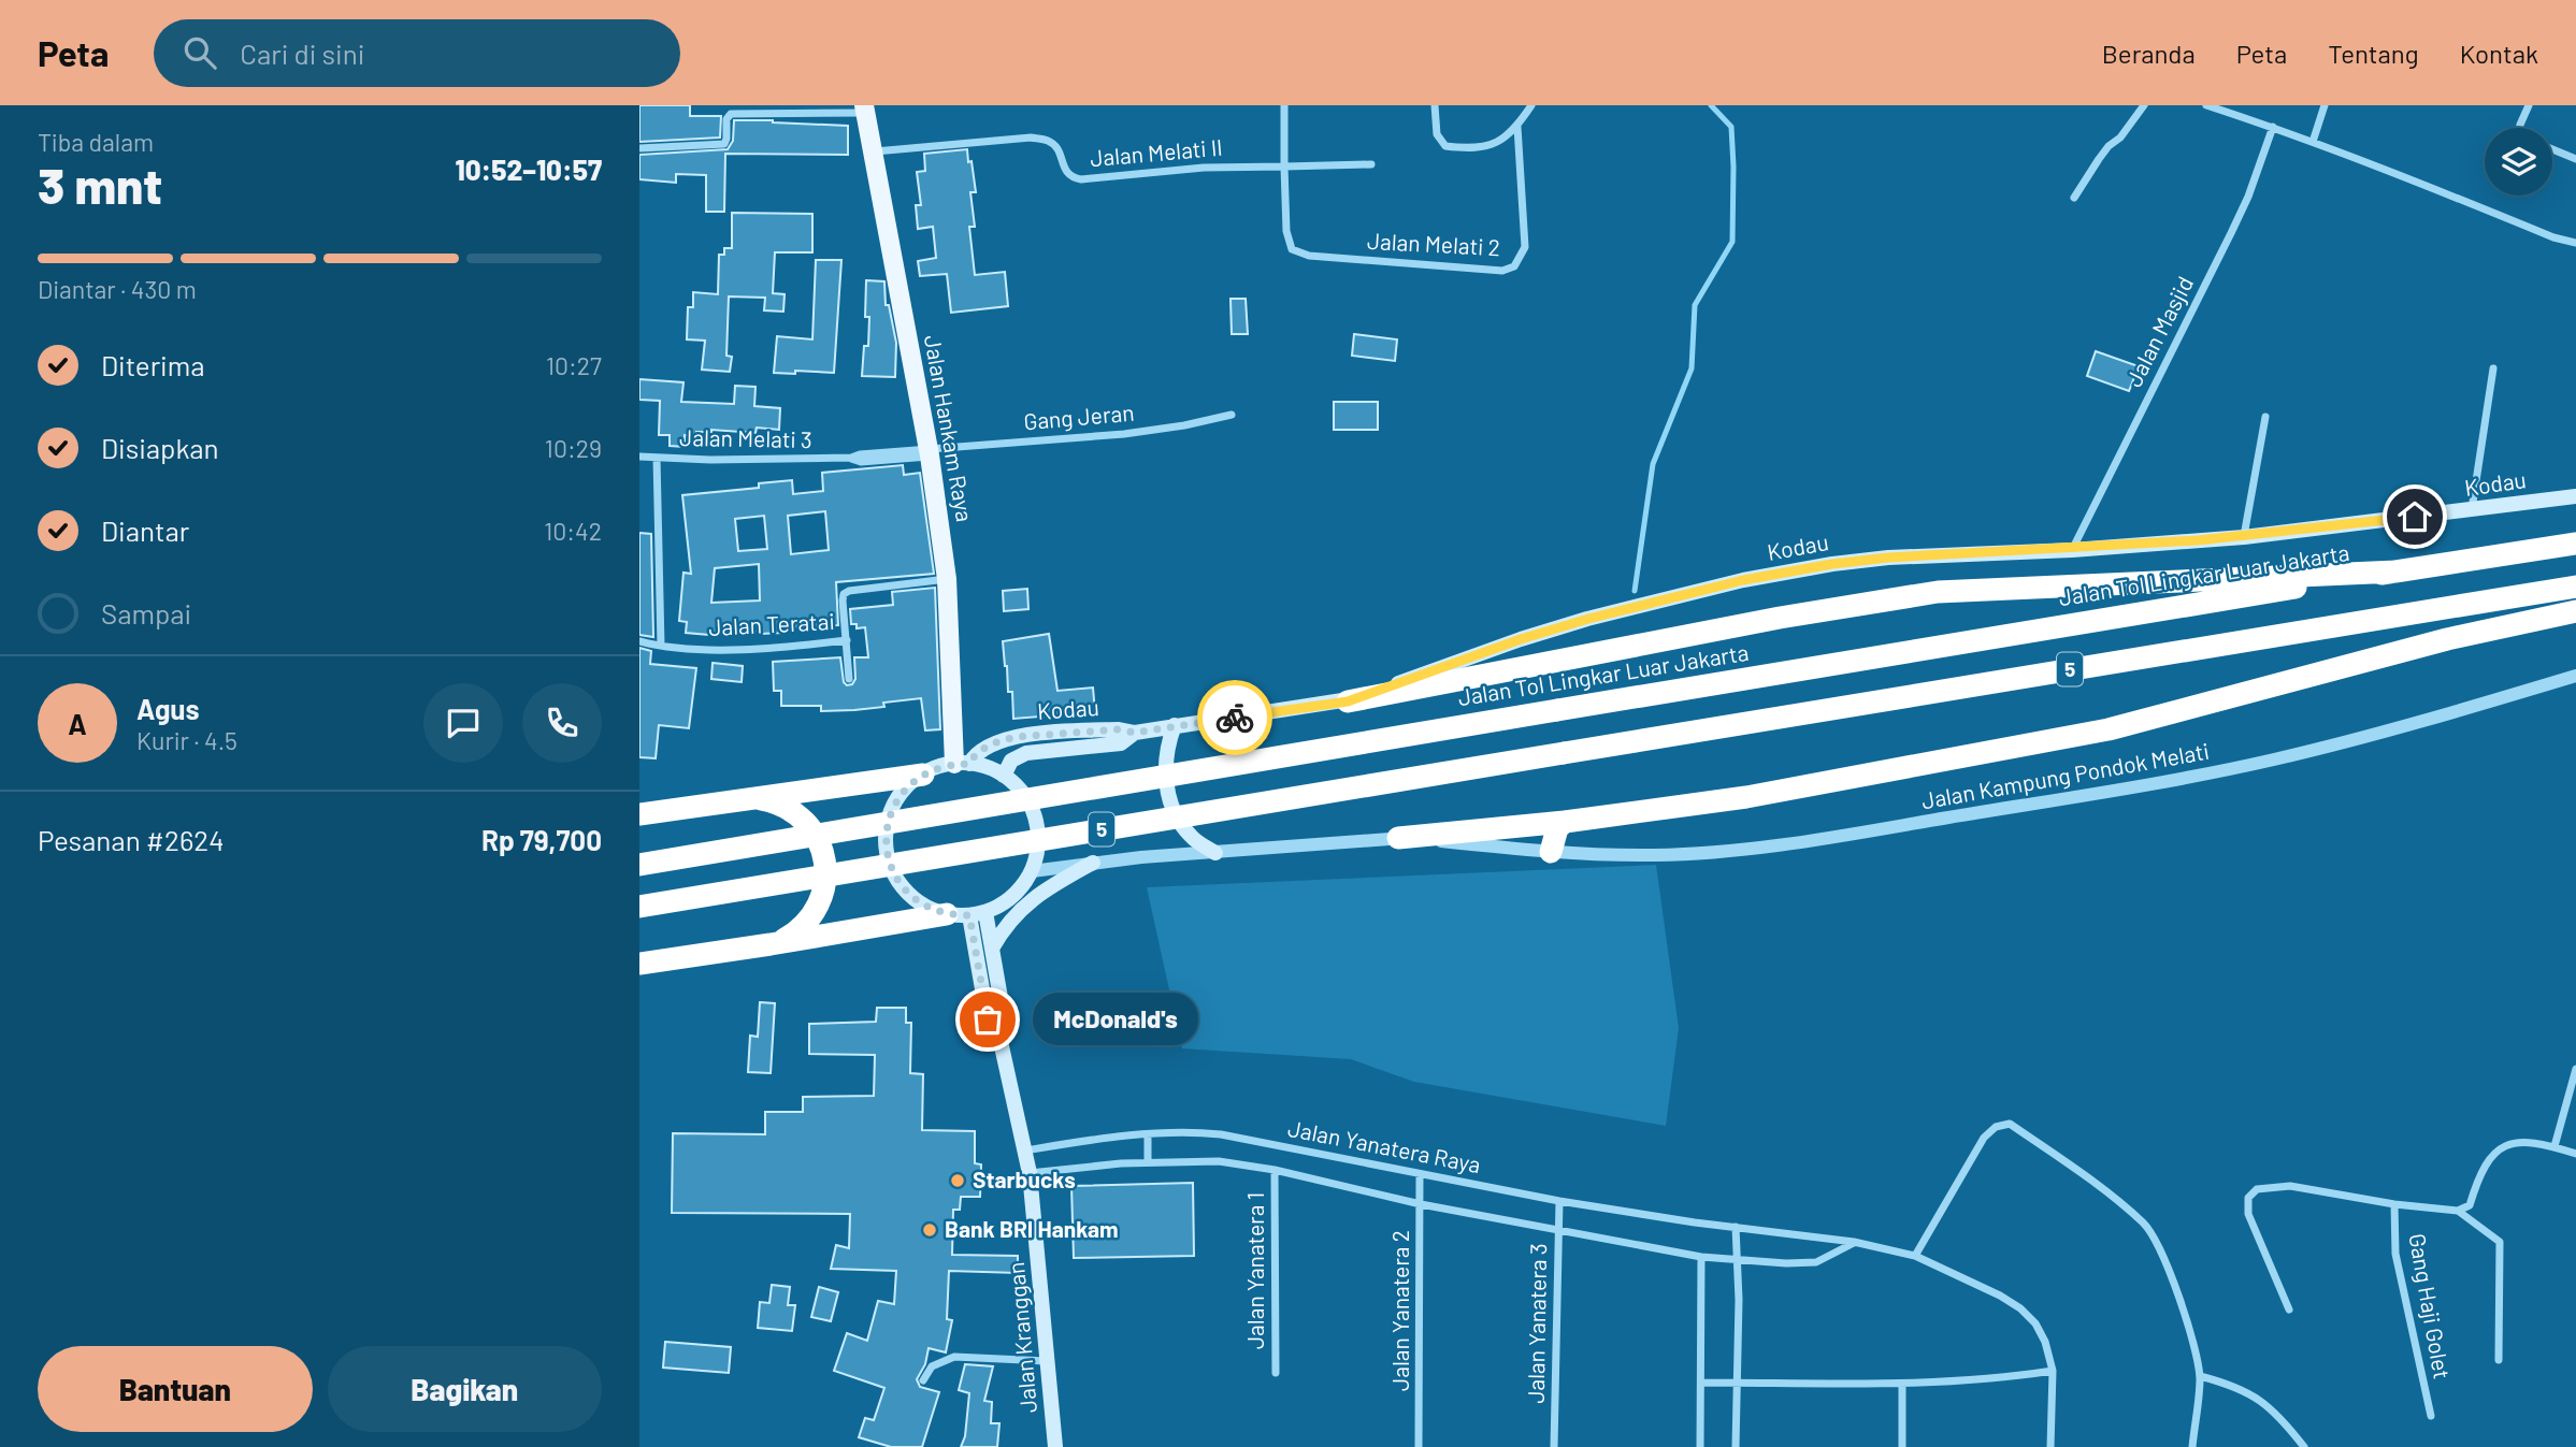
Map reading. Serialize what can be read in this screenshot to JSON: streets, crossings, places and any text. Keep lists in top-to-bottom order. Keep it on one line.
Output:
{"streets":{"highway":["Jalan Tol Lingkar Luar Jakarta","5"],"main road":["Jalan Hankam Raya","Kodau","Jalan Kranggan"],"street":["Jalan Melati II","Jalan Melati 2","Jalan Masjid","Gang Jeran","Jalan Melati 3","Jalan Teratai","Jalan Kampung Pondok Melati","Jalan Yanatera Raya","Jalan Yanatera 1","Gang Haji Golet","Jalan Yanatera 2","Jalan Yanatera 3"]},"crossings":[["Jalan Melati II","Jalan Melati 2"],["Jalan Melati II","Jalan Hankam Raya"],["Jalan Masjid","Kodau"],["Gang Jeran","Jalan Hankam Raya"],["Gang Jeran","Jalan Melati 3"],["Jalan Hankam Raya","Jalan Melati 3"],["Jalan Hankam Raya","Kodau"],["Jalan Hankam Raya","Jalan Teratai"],["Jalan Hankam Raya","Jalan Kampung Pondok Melati"],["Jalan Hankam Raya","Jalan Kranggan"],["Kodau","Jalan Kampung Pondok Melati"],["Kodau","Jalan Kranggan"],["Jalan Kampung Pondok Melati","Jalan Kranggan"],["Jalan Yanatera Raya","Jalan Yanatera 1"],["Jalan Yanatera Raya","Jalan Yanatera 2"],["Jalan Yanatera Raya","Jalan Yanatera 3"],["Jalan Yanatera Raya","Jalan Kranggan"]],"places":["McDonald's","Starbucks","Bank BRI Hankam"],"page":{"header":"Peta","search":"Cari di sini","nav":["Beranda","Peta","Tentang","Kontak"],"heading":["3 mnt","Tiba dalam","10:52–10:57"],"panel":["Agus","Kurir · 4.5","Pesanan #2624","Rp 79,700"],"bar":"Diantar · 430 m","list":[["Diterima","10:27"],["Disiapkan","10:29"],["Diantar","10:42"],"Sampai"],"round":"A","bubble":"McDonald's","buttons":["Bantuan","Bagikan"]}}
